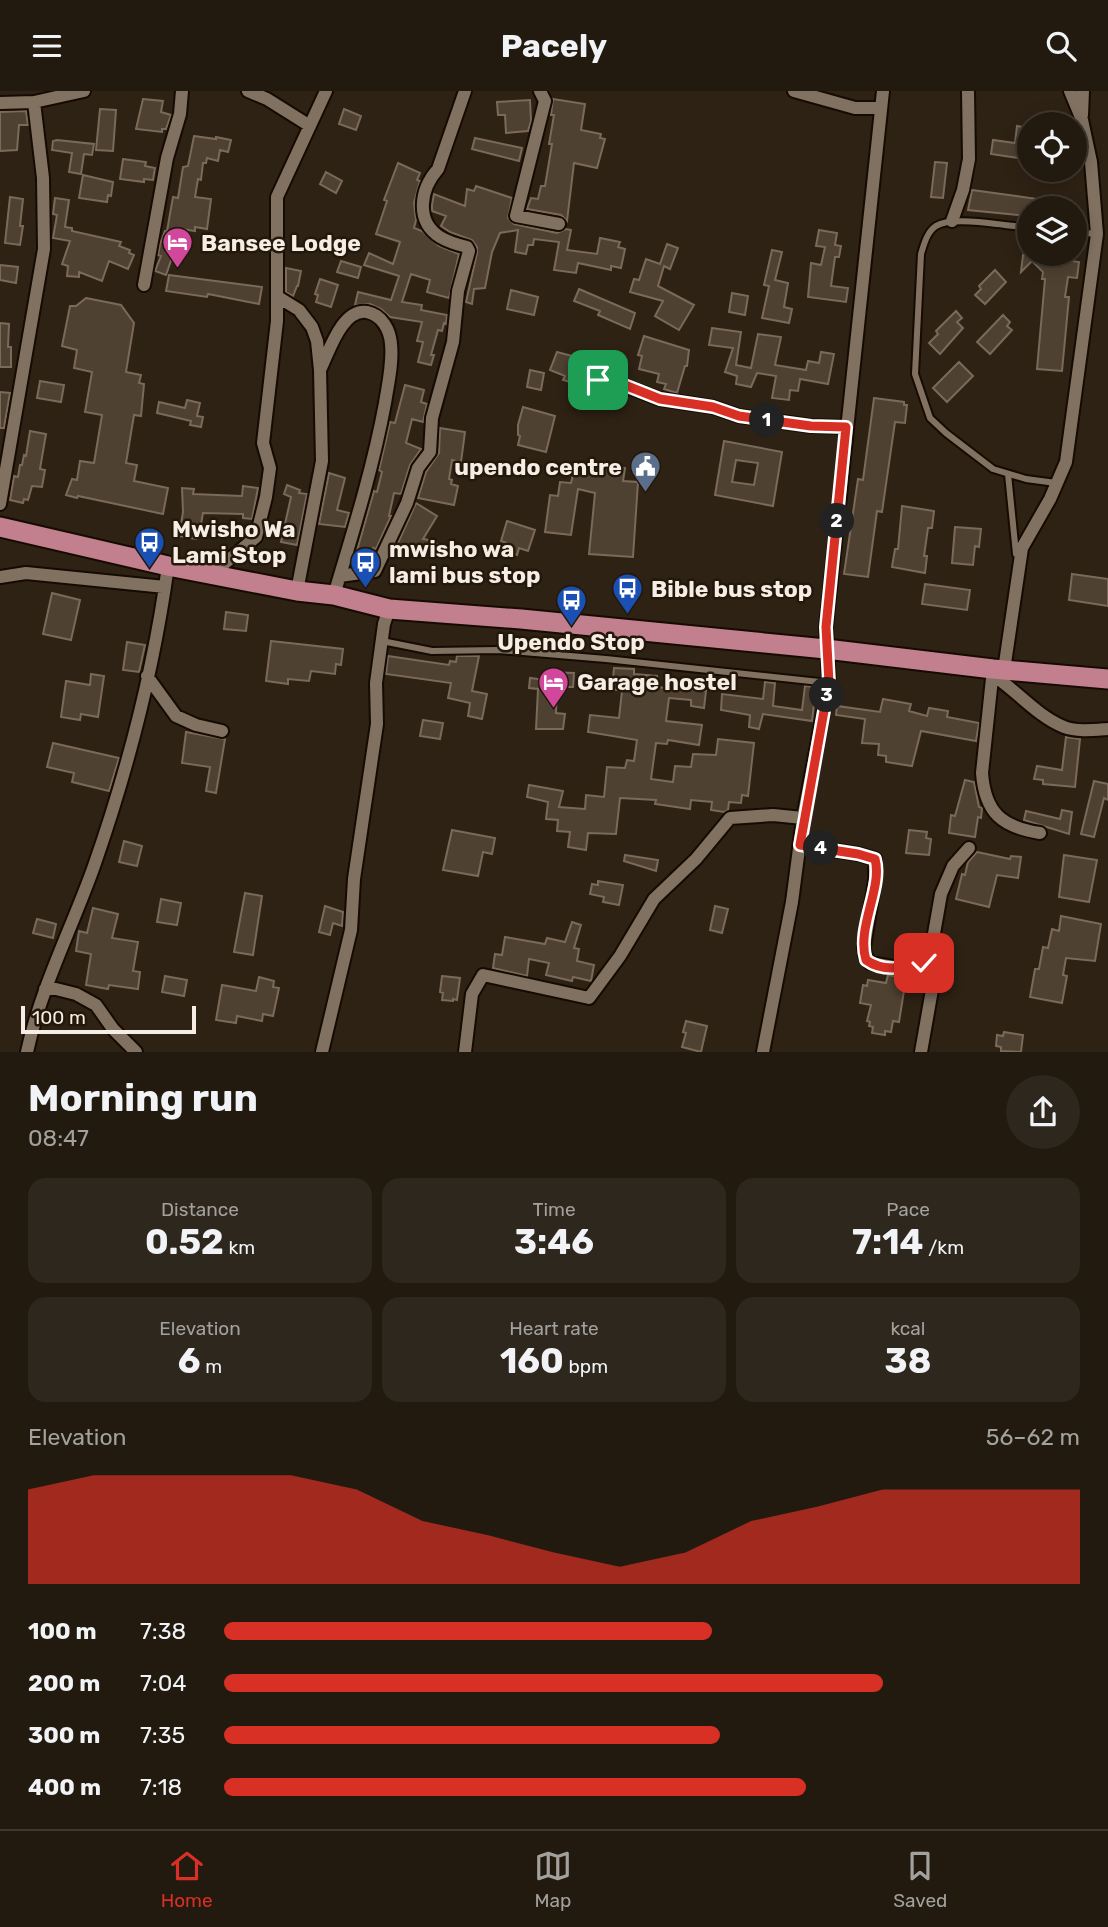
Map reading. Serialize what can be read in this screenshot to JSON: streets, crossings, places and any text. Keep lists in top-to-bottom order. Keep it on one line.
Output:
{"places":{"hotel":["Bansee Lodge","Garage hostel"],"public building":["upendo centre"],"bus stop":["Mwisho Wa Lami Stop","mwisho wa lami bus stop","Bible bus stop","Upendo Stop"]},"scale_bar":"100 m","page":{"header":"Pacely","pins":["1","2","3","4"],"scale":"100 m","heading":["Morning run","08:47"],"stats":[["Distance","0.52 km"],["Time","3:46"],["Pace","7:14 /km"],["Elevation","6 m"],["Heart rate","160 bpm"],["kcal","38"]],"chart":["Elevation","56–62 m"],"list":[{"name":"100 m","note":"7:38"},{"name":"200 m","note":"7:04"},{"name":"300 m","note":"7:35"},{"name":"400 m","note":"7:18"}],"tabs":["Home","Map","Saved"]}}
